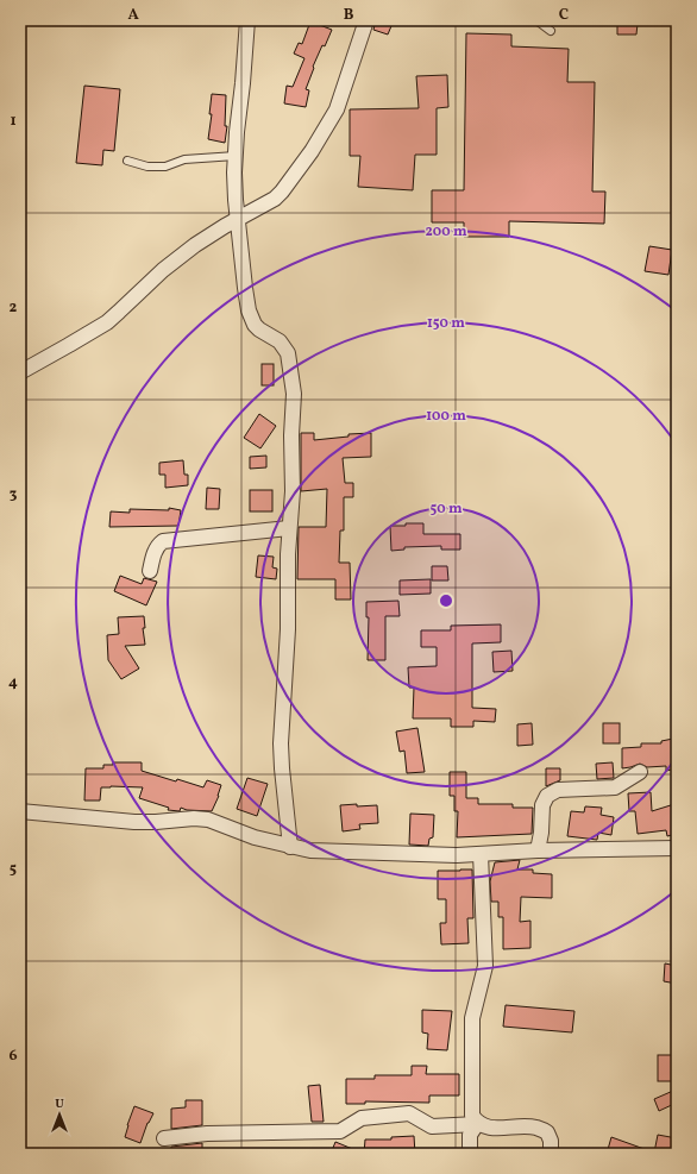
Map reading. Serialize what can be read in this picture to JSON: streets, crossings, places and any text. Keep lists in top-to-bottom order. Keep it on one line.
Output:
{"north":"top","grid":{"columns":["A","B","C"],"rows":["1","2","3","4","5","6"]},"rings":["200 m","150 m","100 m","50 m"]}
